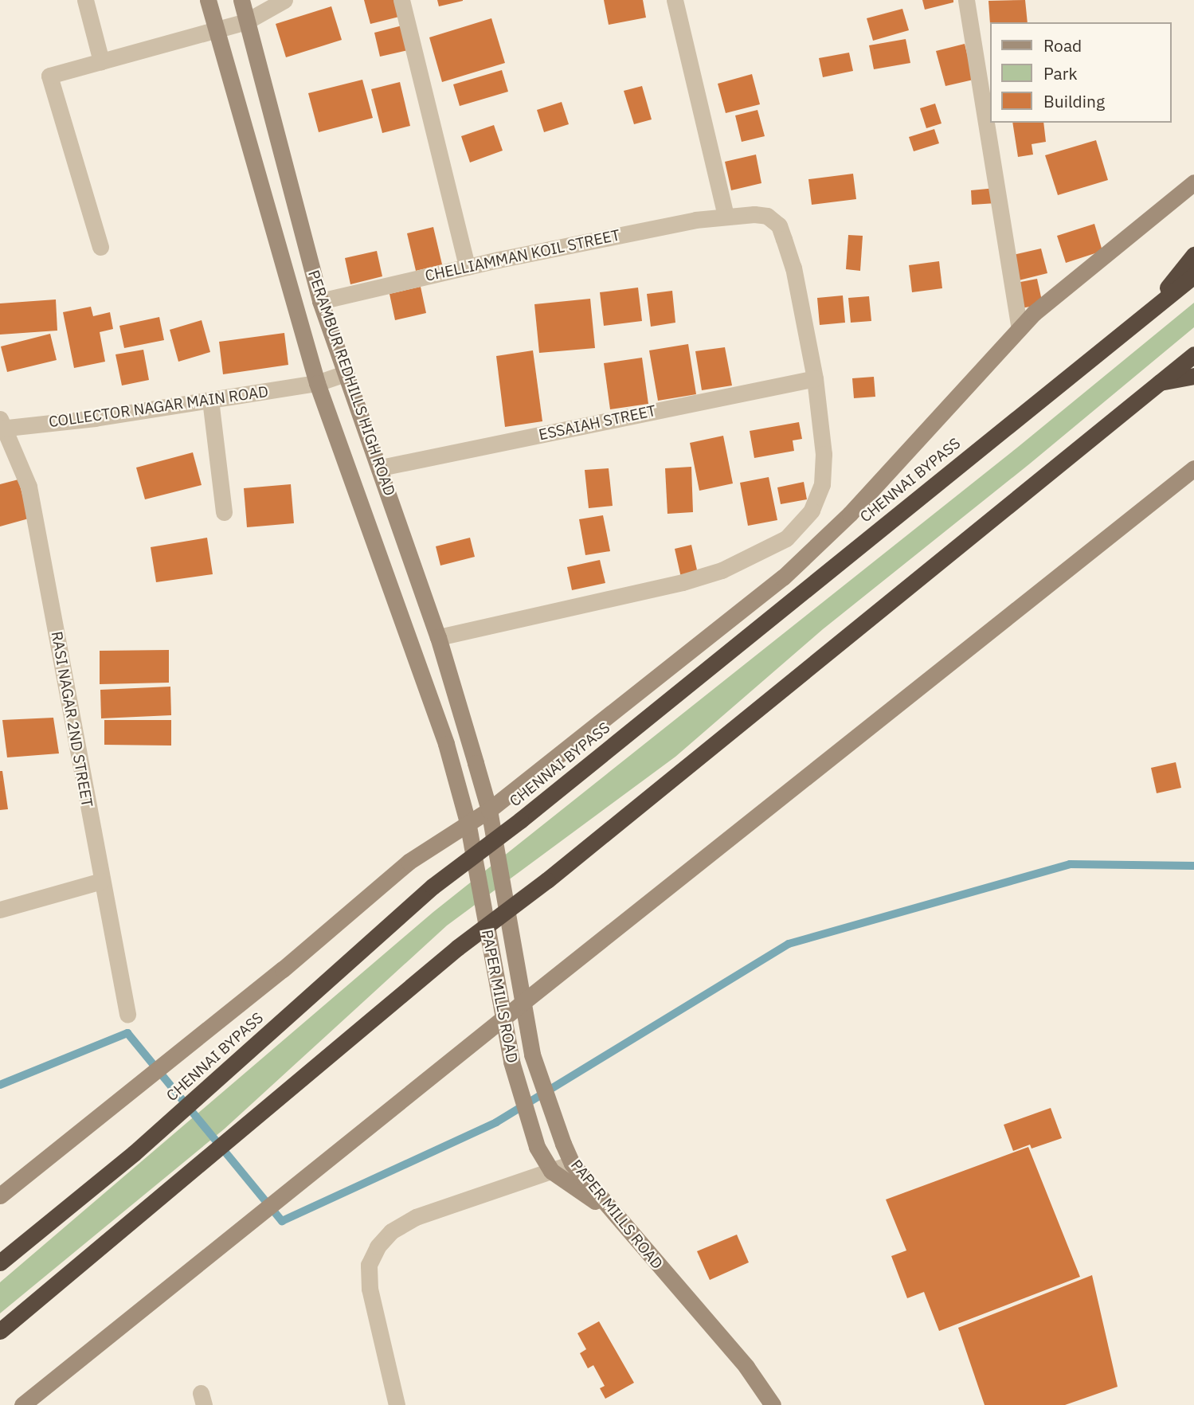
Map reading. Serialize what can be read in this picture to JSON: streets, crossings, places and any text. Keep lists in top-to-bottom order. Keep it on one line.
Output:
{"streets":{"highway":["CHENNAI BYPASS"],"street":["CHELLIAMMAN KOIL STREET","PERAMBUR REDHILLS HIGH ROAD","COLLECTOR NAGAR MAIN ROAD","ESSAIAH STREET","RASI NAGAR 2ND STREET","PAPER MILLS ROAD"]},"crossings":[["CHELLIAMMAN KOIL STREET","PERAMBUR REDHILLS HIGH ROAD"],["CHELLIAMMAN KOIL STREET","ESSAIAH STREET"],["PERAMBUR REDHILLS HIGH ROAD","COLLECTOR NAGAR MAIN ROAD"],["PERAMBUR REDHILLS HIGH ROAD","ESSAIAH STREET"],["PERAMBUR REDHILLS HIGH ROAD","PAPER MILLS ROAD"],["COLLECTOR NAGAR MAIN ROAD","RASI NAGAR 2ND STREET"]],"legend":["Road","Park","Building"]}
